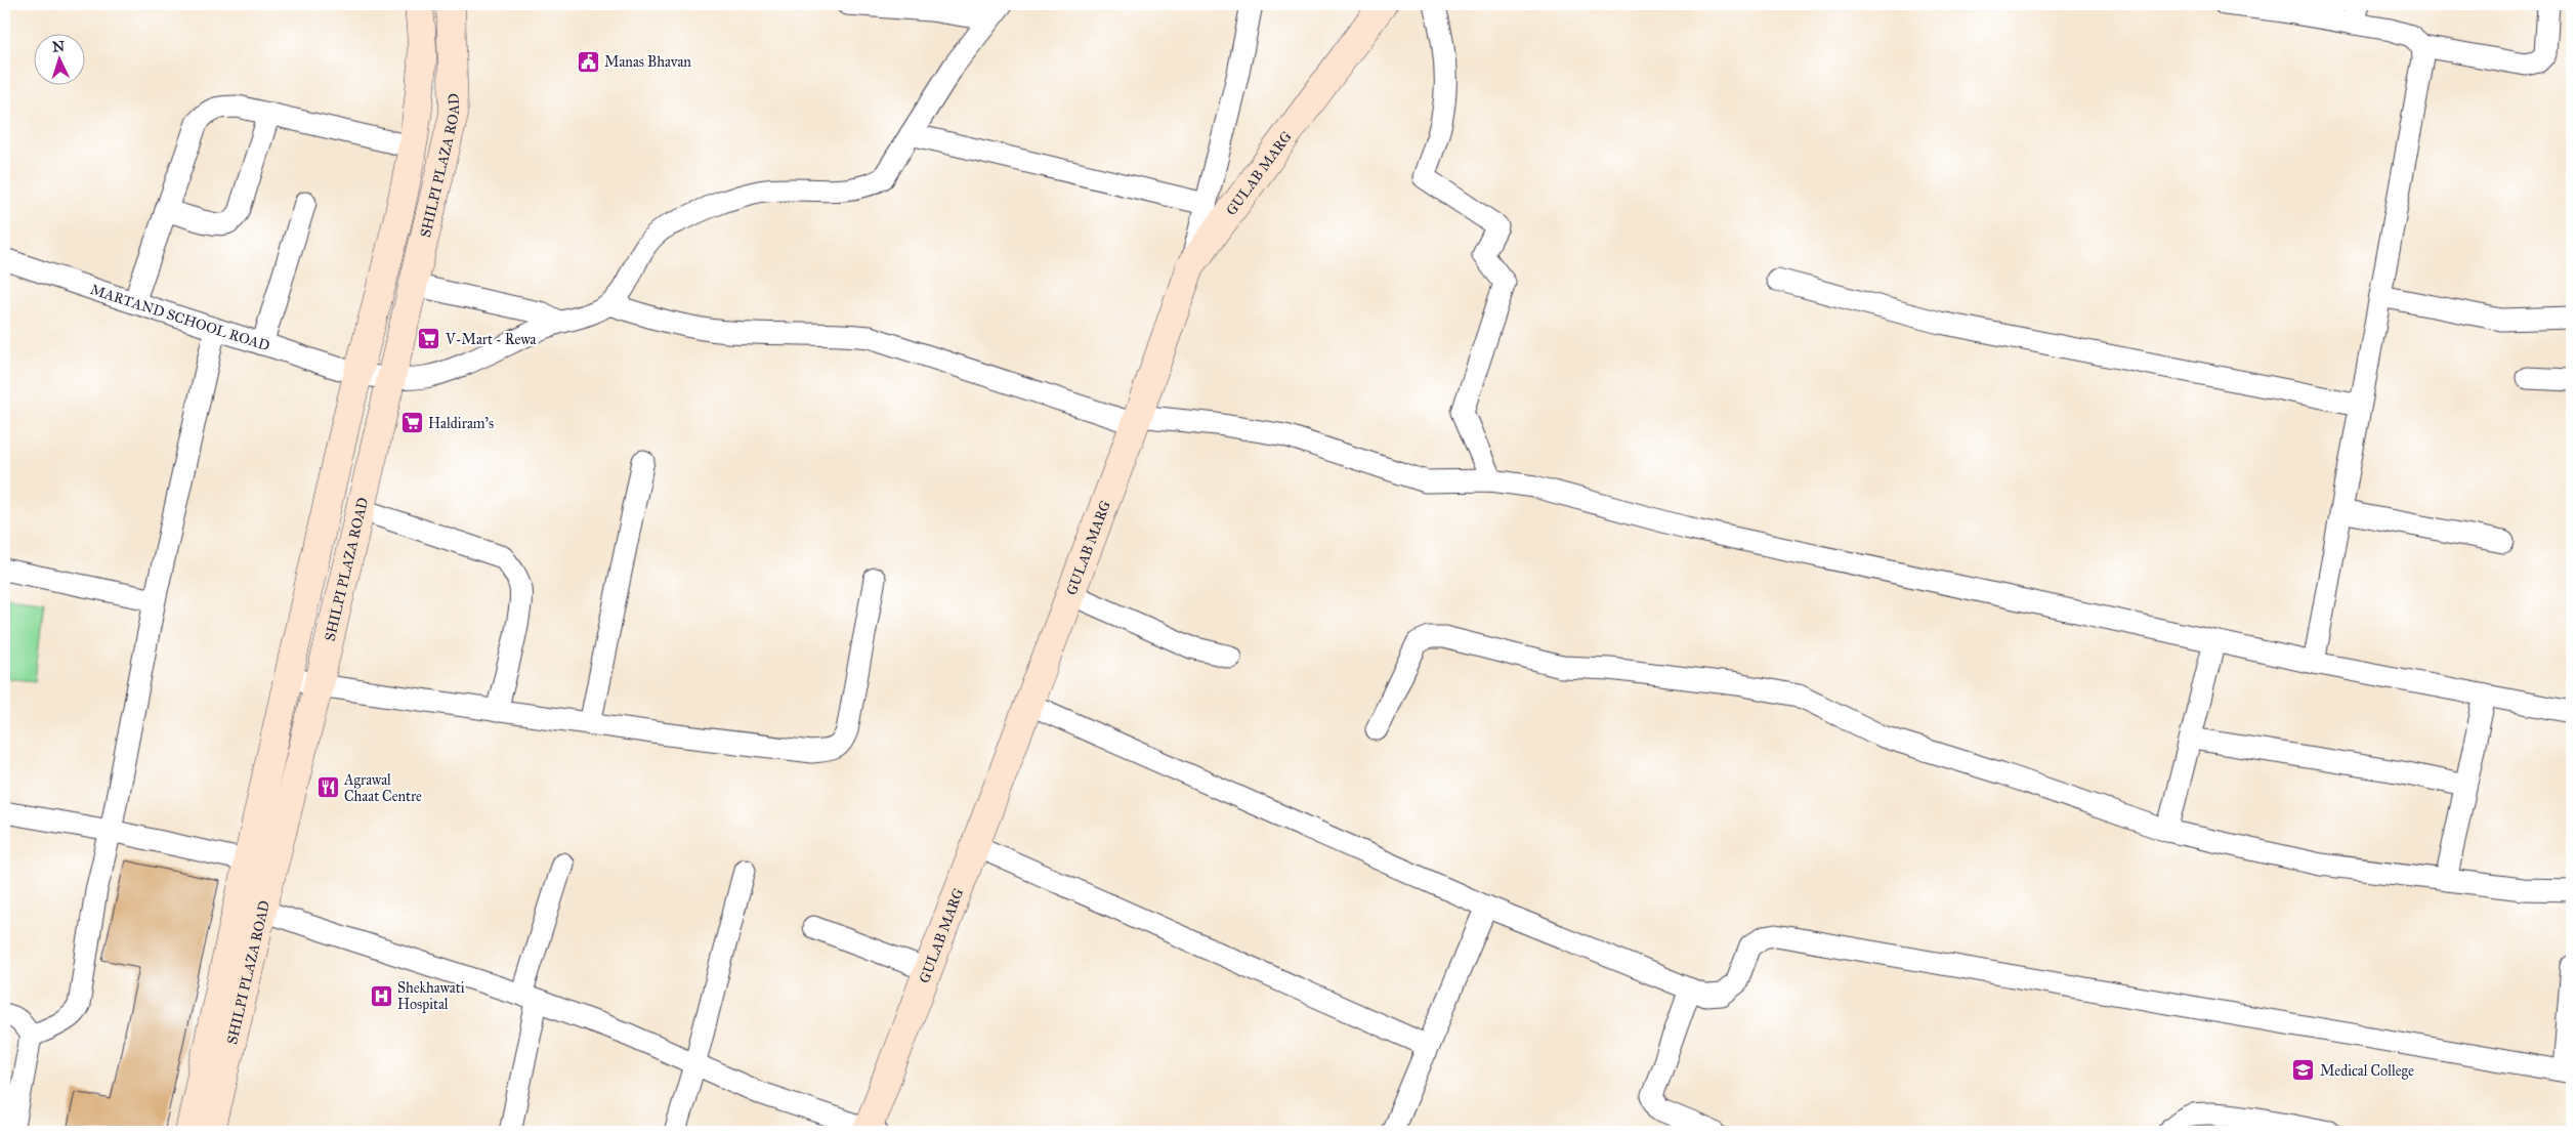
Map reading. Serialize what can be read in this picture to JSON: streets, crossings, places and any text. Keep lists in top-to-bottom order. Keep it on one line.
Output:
{"streets":{"street":["SHILPI PLAZA ROAD","GULAB MARG","MARTAND SCHOOL ROAD"]},"crossings":[["SHILPI PLAZA ROAD","MARTAND SCHOOL ROAD"]],"places":{"public building":["Manas Bhavan"],"supermarket":["V-Mart - Rewa","Haldiram's"],"restaurant":["Agrawal Chaat Centre"],"hospital":["Shekhawati Hospital"],"school or university":["Medical College"]},"north":"top"}
